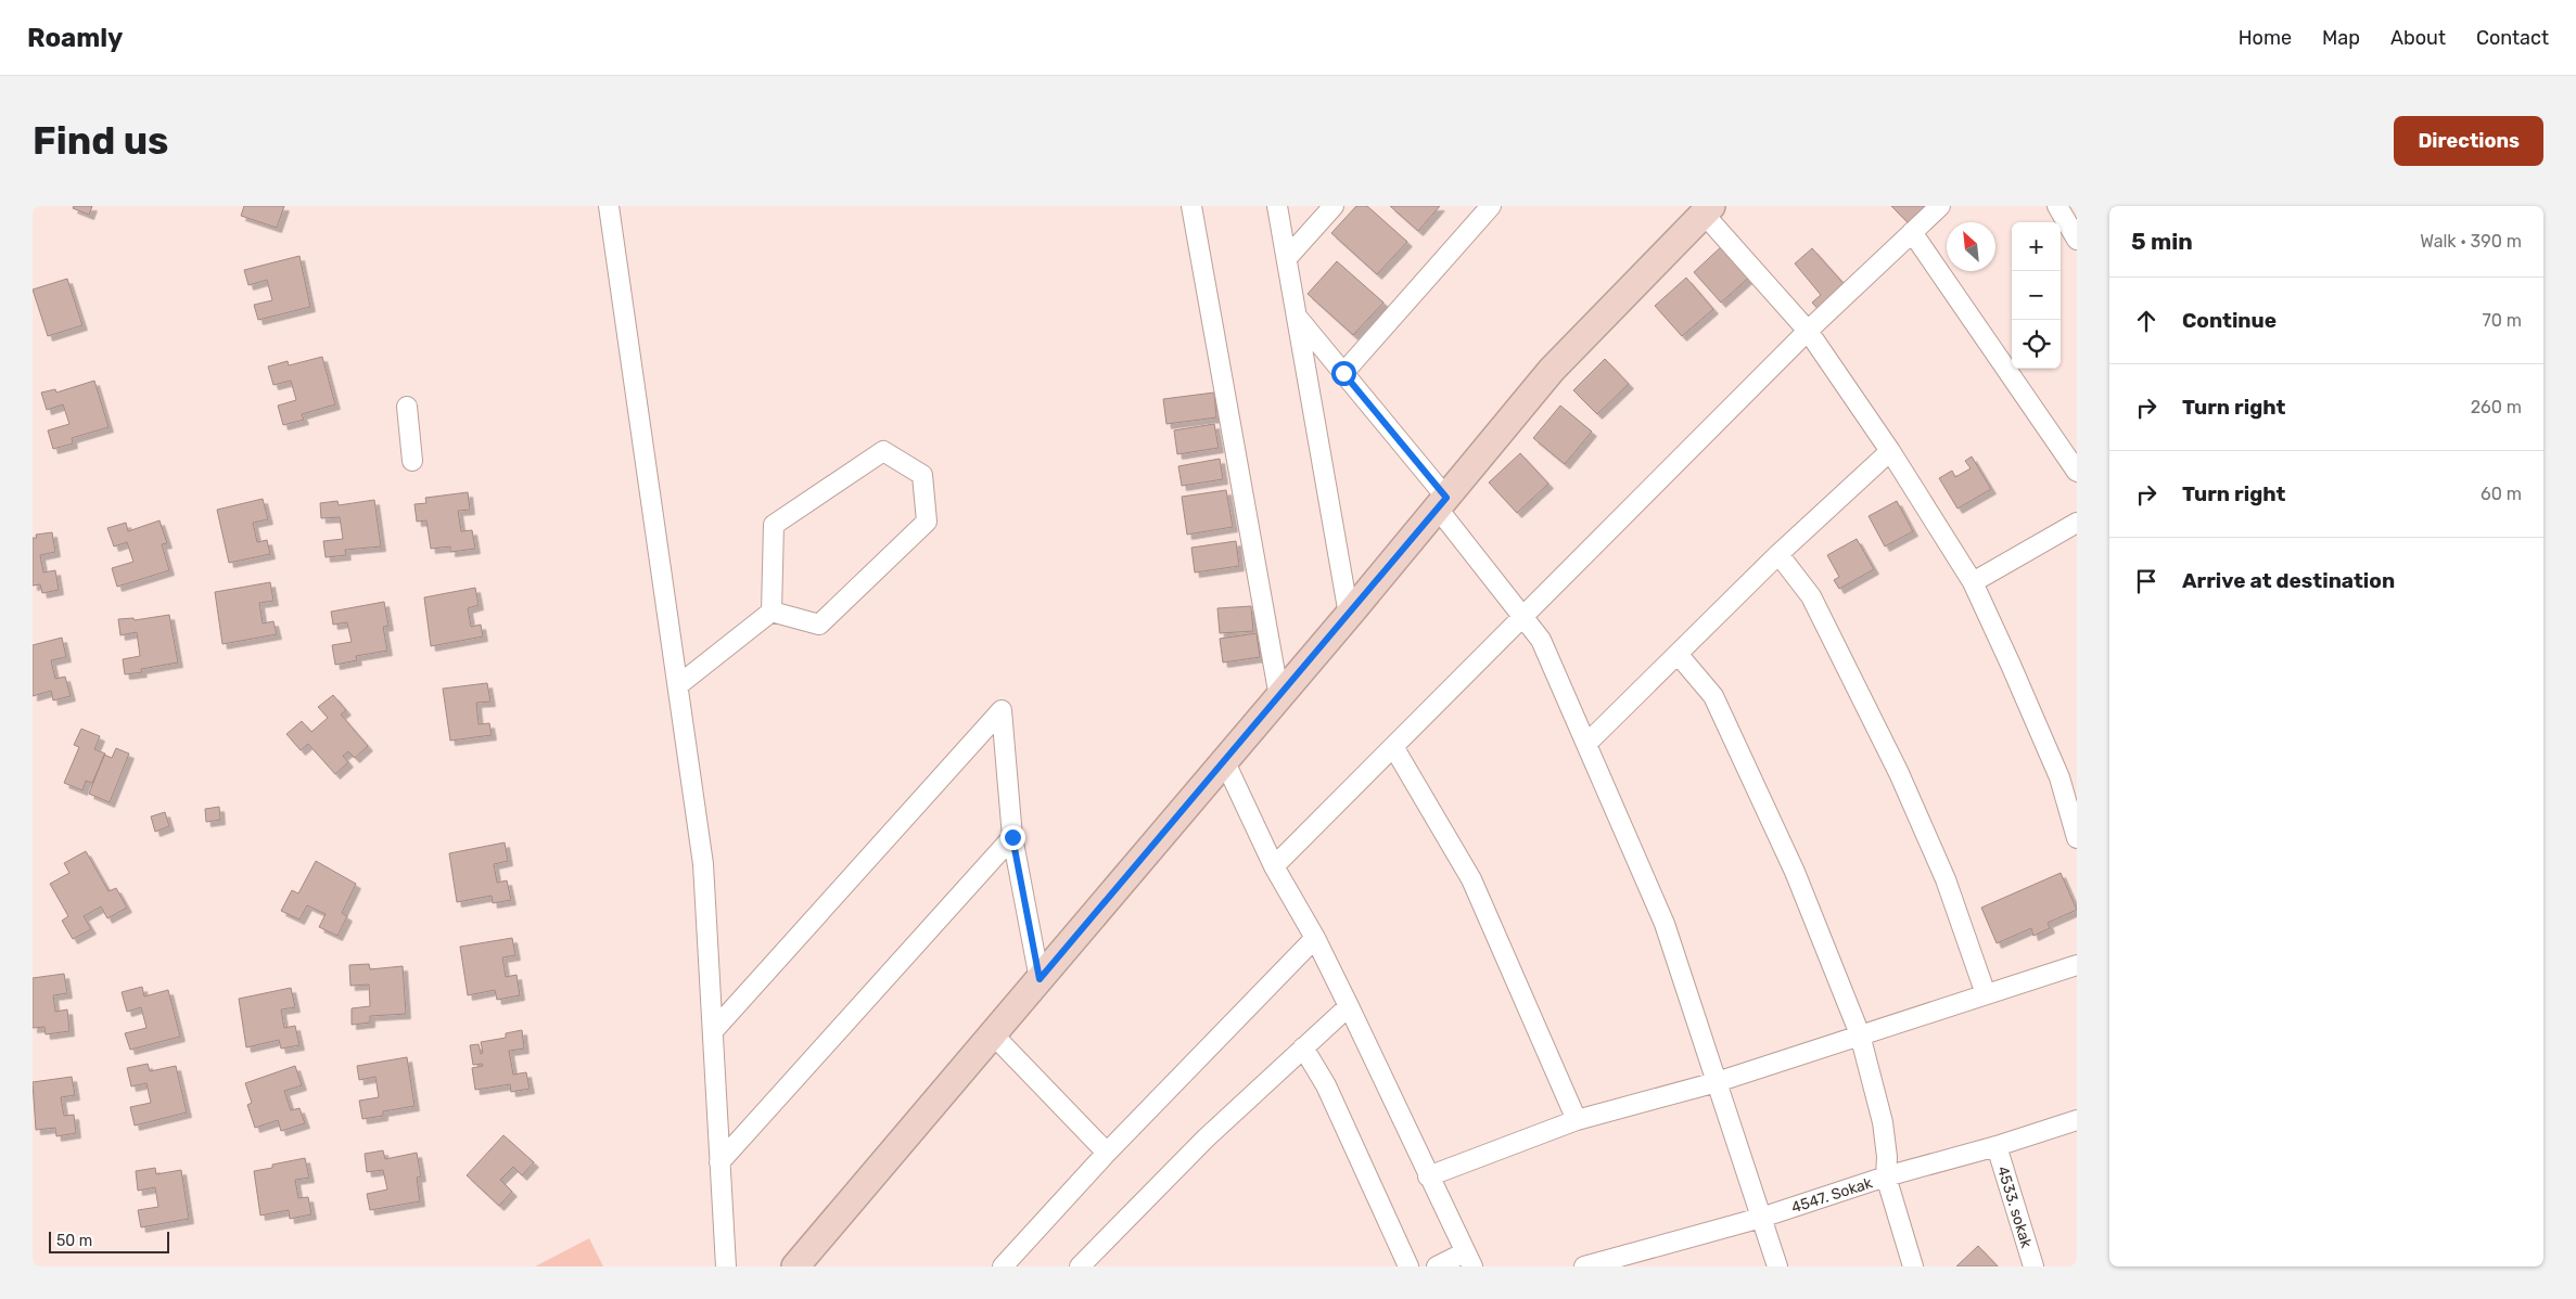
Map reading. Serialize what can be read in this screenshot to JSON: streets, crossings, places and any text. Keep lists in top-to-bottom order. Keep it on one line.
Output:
{"streets":{"street":["4547. Sokak","4533. sokak"]},"crossings":[["4547. Sokak","4533. sokak"]],"scale_bar":"50 m","north":"top left","page":{"header":"Roamly","nav":["Home","Map","About","Contact"],"buttons":"Directions","title":"Find us","heading":["5 min","Walk · 390 m"],"map_buttons":["+","−"],"list":[["Continue","70 m"],["Turn right","260 m"],["Turn right","60 m"],"Arrive at destination"],"scale":"50 m"}}
